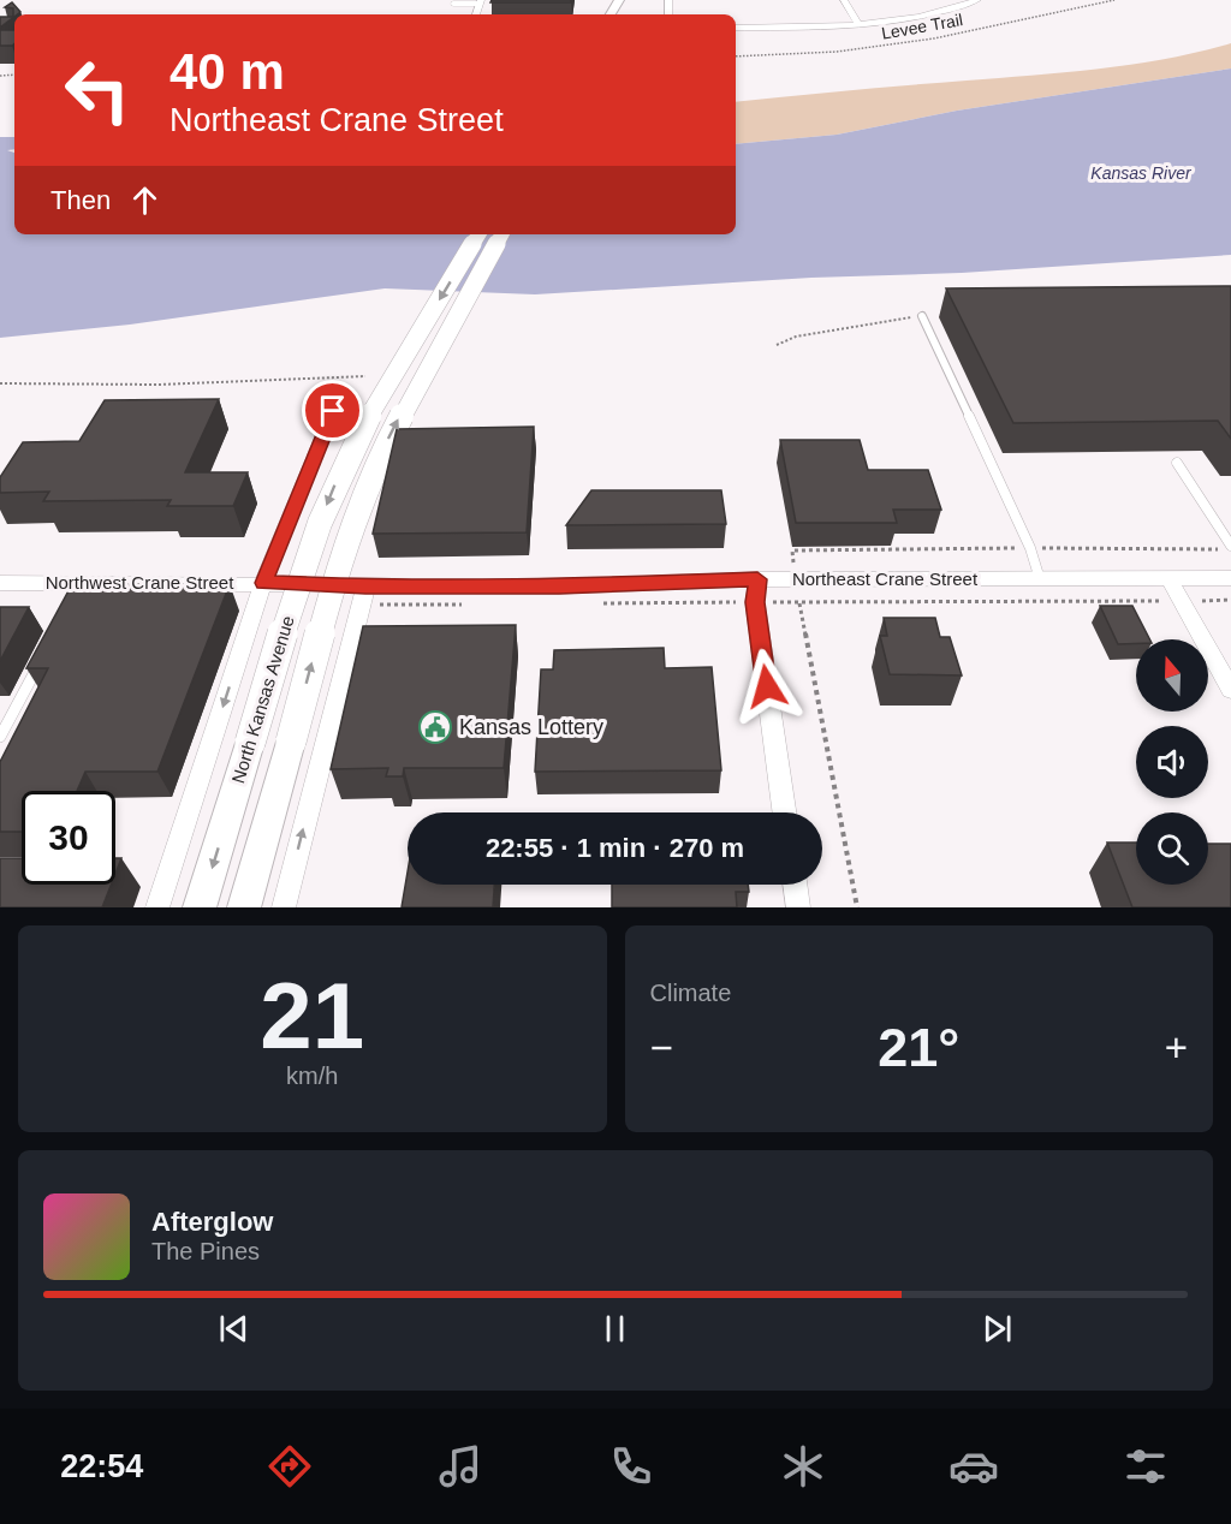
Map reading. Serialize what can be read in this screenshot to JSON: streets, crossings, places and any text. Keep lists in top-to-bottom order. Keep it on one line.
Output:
{"streets":{"main road":["North Kansas Avenue"],"street":["Northeast Crane Street","Northwest Crane Street"],"path":["Levee Trail"]},"crossings":[["Northeast Crane Street","Northwest Crane Street"],["Northwest Crane Street","North Kansas Avenue"]],"water":["Kansas River"],"places":{"public building":["Kansas Lottery"]},"north":"top","page":{"turn":["40 m","Northeast Crane Street"],"then":"Then","limit":"30","trip":"22:55 · 1 min · 270 m","tile":[["21","km/h"],"Climate"],"heat":["−","21°","+"],"song":["Afterglow","The Pines"],"tabs":"22:54"}}
